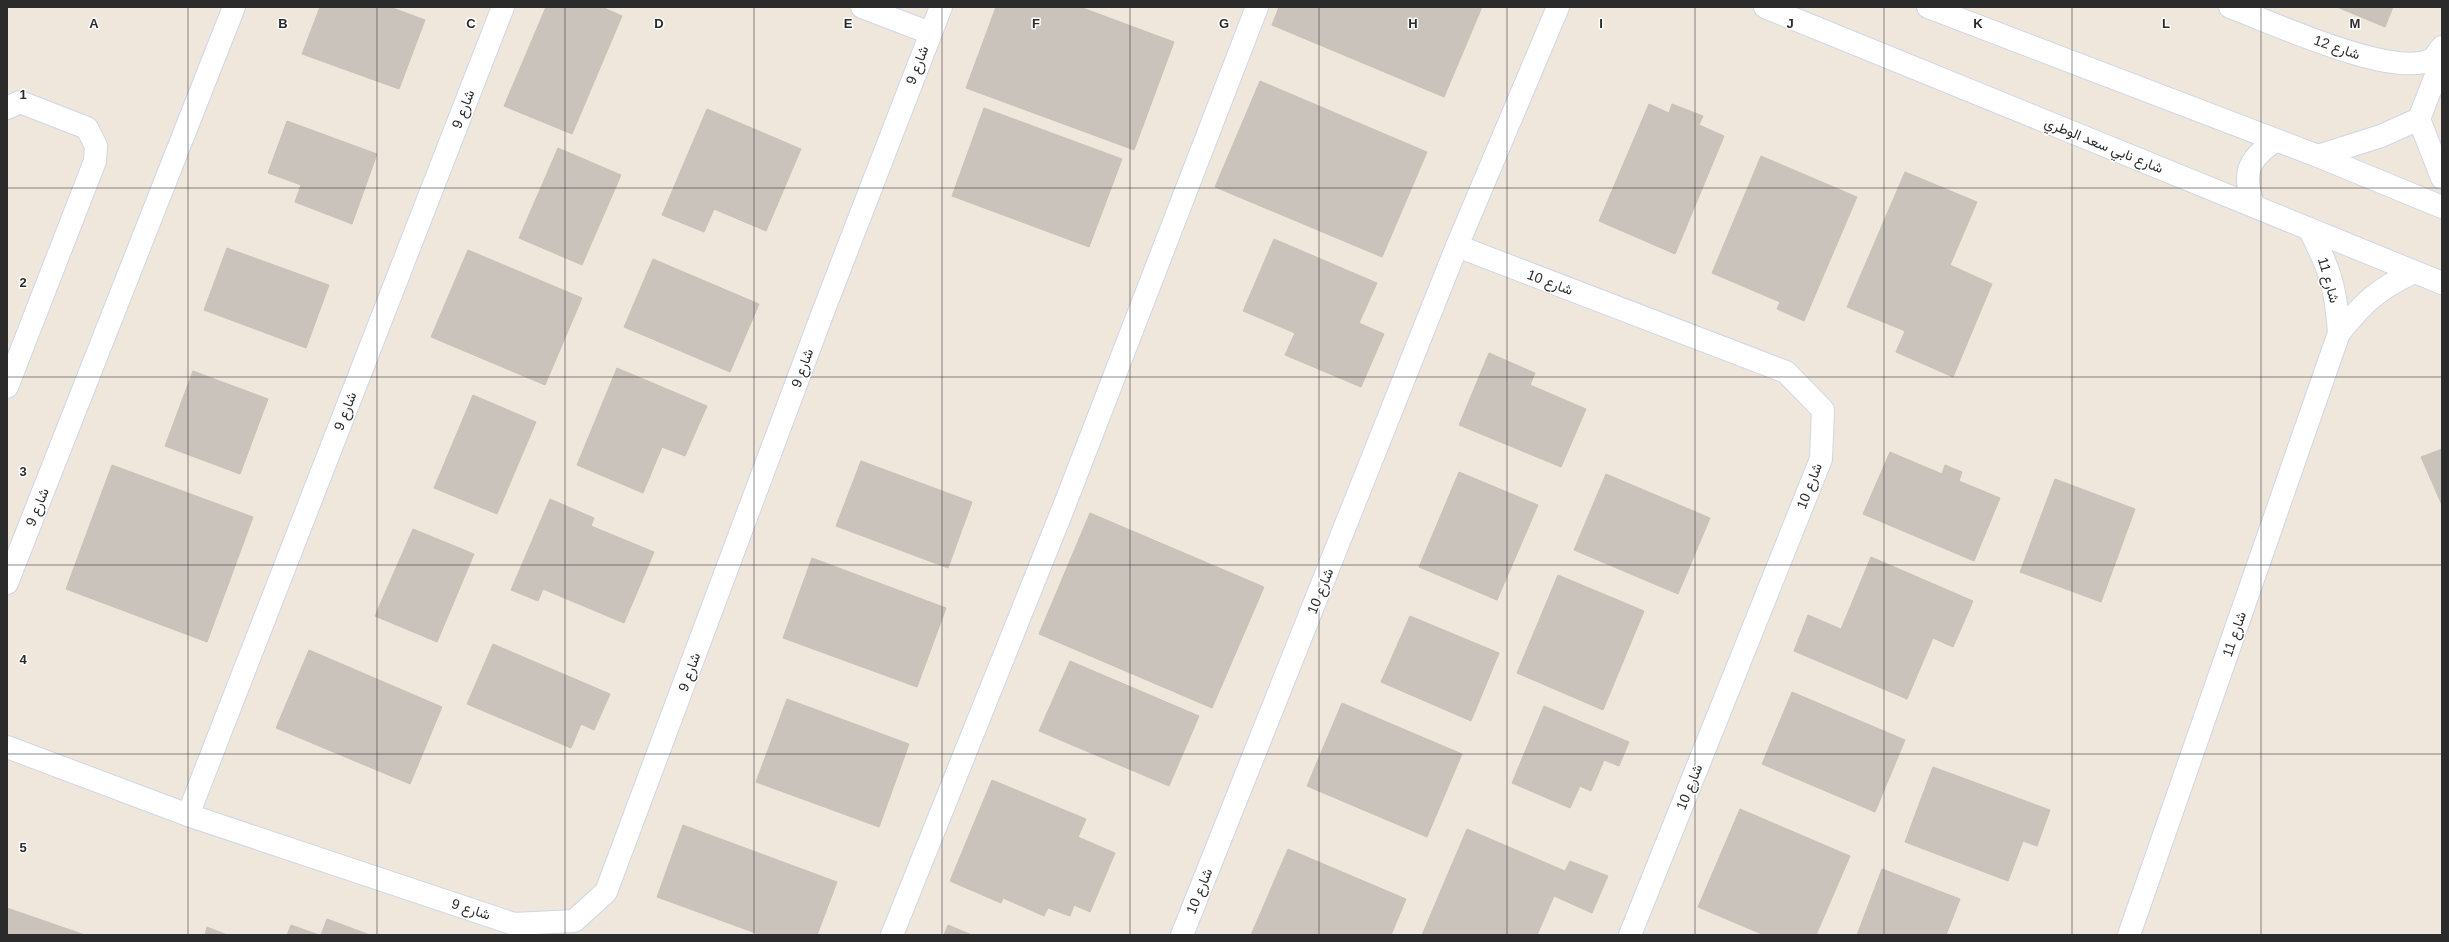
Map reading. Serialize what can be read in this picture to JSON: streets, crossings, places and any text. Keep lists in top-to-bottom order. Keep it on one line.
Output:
{"streets":{"street":["شارع 12","شارع 9","شارع نابي سعد الوطري","شارع 11","شارع 10"]},"crossings":[["شارع نابي سعد الوطري","شارع 11"]],"grid":{"columns":["A","B","C","D","E","F","G","H","I","J","K","L","M"],"rows":["1","2","3","4","5"]}}
